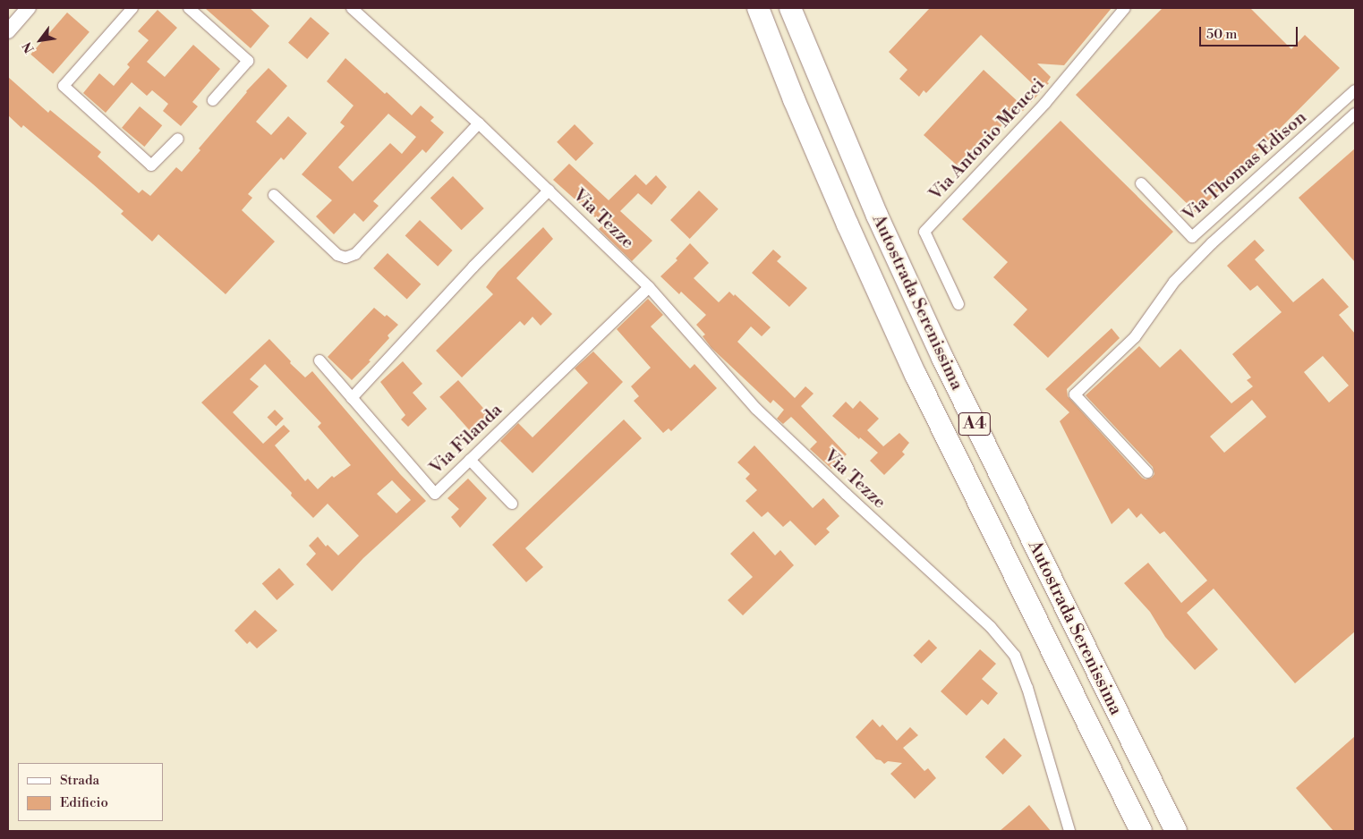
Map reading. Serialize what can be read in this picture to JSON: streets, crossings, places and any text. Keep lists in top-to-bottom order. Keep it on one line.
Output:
{"streets":{"highway":["Autostrada Serenissima","A4"],"street":["Via Antonio Meucci","Via Thomas Edison","Via Tezze","Via Filanda"]},"crossings":[["Via Tezze","Via Filanda"]],"legend":["Strada","Edificio"],"scale_bar":"50 m","north":"bottom left"}
